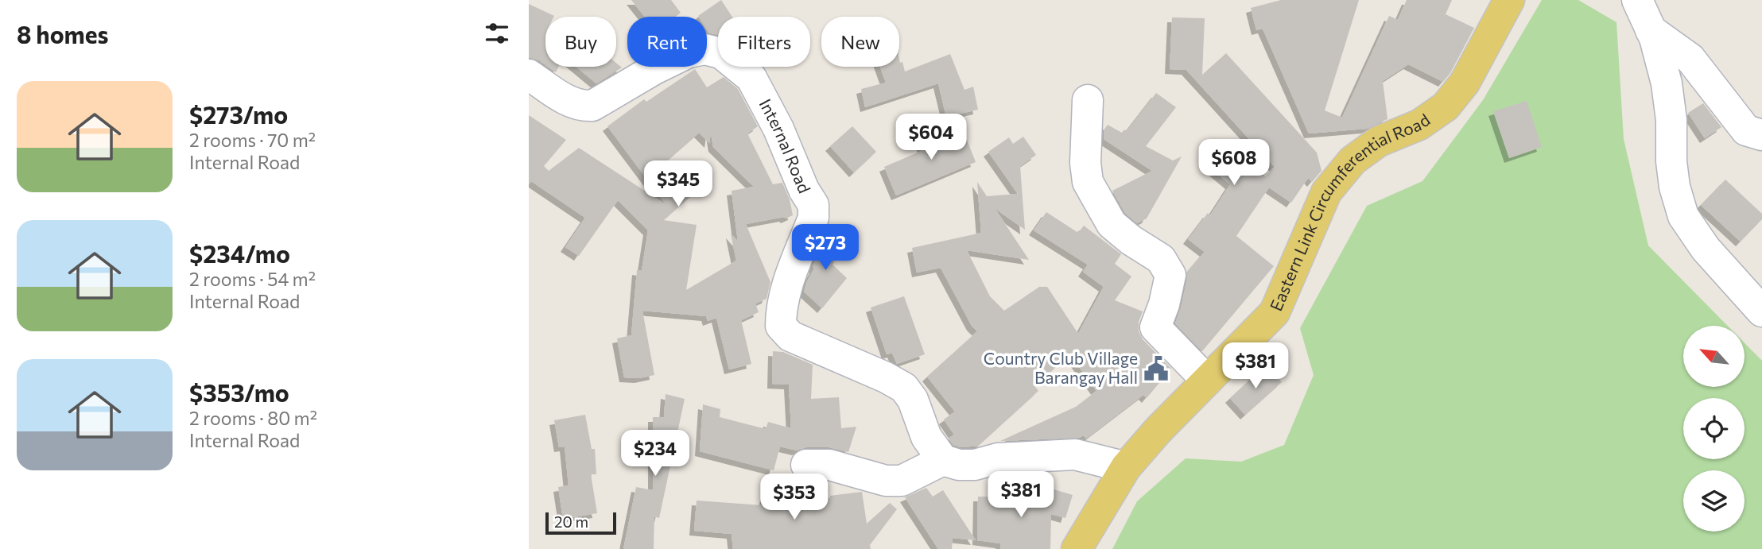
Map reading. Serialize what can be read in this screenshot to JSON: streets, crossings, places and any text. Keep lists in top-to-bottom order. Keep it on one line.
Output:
{"streets":{"main road":["Eastern Link Circumferential Road"],"street":["Internal Road"]},"places":{"public building":["Country Club Village Barangay Hall"]},"scale_bar":"20 m","north":"top left","page":{"heading":"8 homes","chip":["Buy","Rent","Filters","New"],"list":[{"name":"$273/mo","note":"2 rooms · 70 m² · Internal Road"},{"name":"$234/mo","note":"2 rooms · 54 m² · Internal Road"},{"name":"$353/mo","note":"2 rooms · 80 m² · Internal Road"}],"price":["$604","$608","$345","$273","$381","$234","$381","$353"],"scale":"20 m"}}
